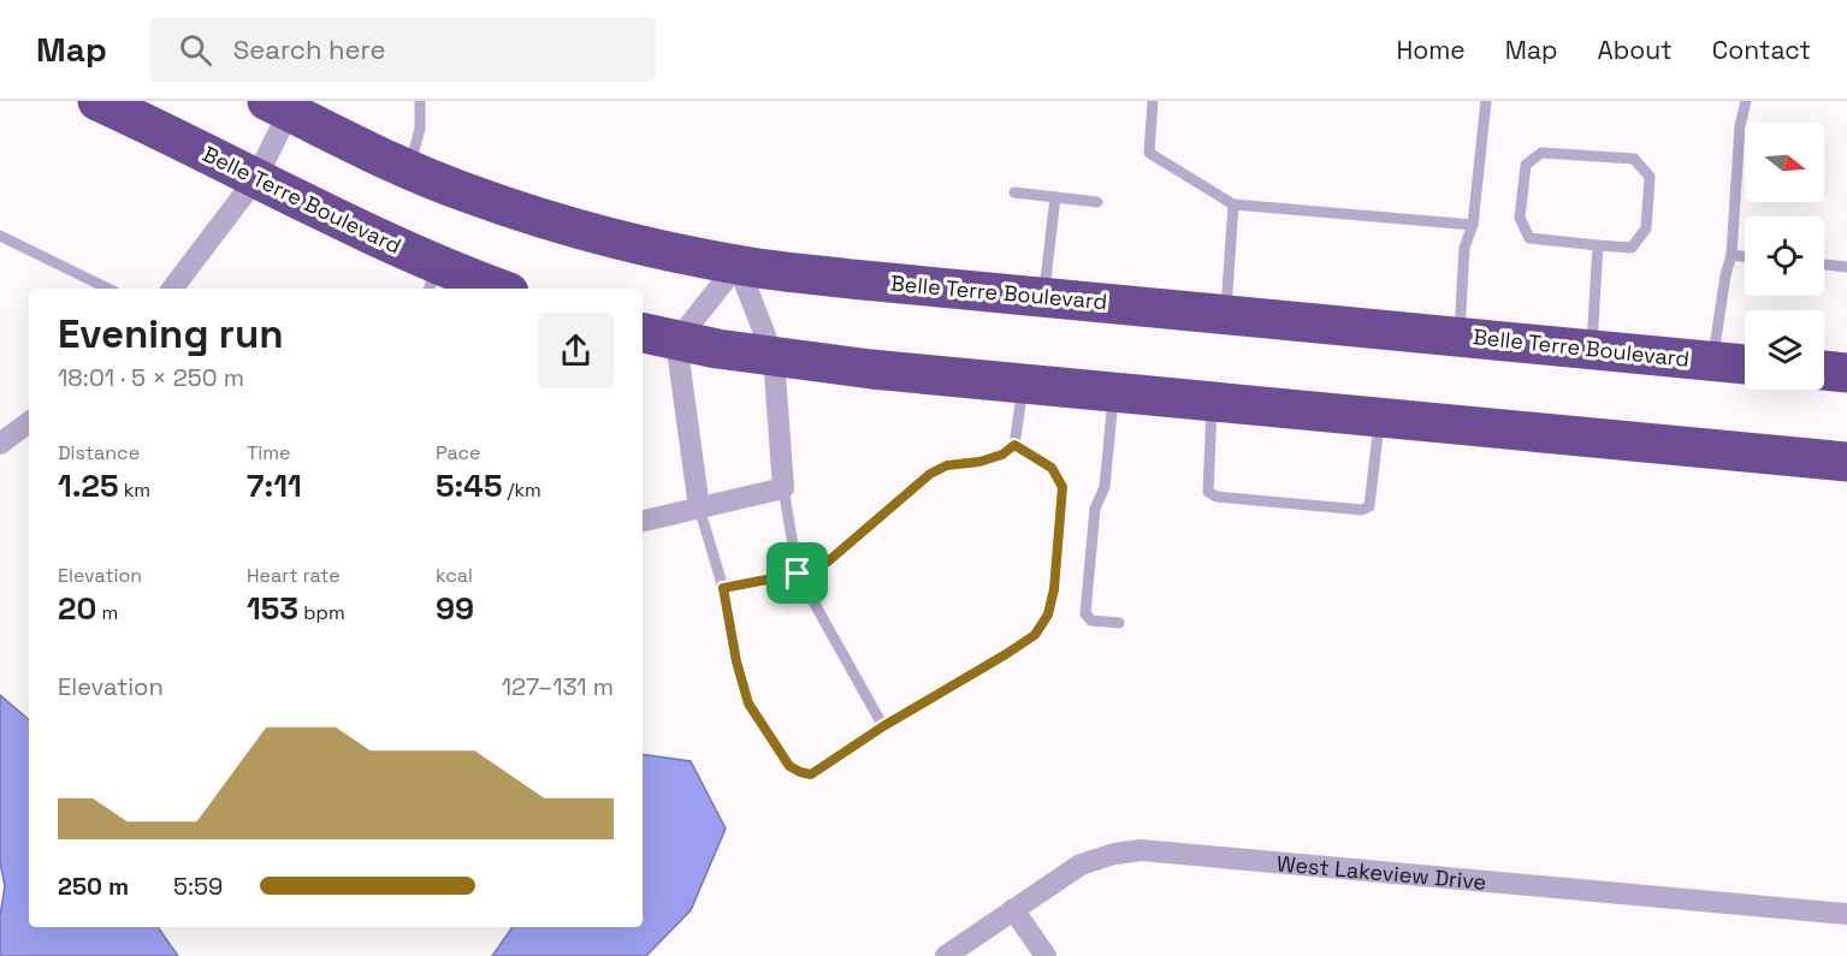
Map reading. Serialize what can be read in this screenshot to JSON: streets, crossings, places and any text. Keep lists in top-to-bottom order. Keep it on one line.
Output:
{"streets":{"highway":["Belle Terre Boulevard"],"street":["West Lakeview Drive"]},"north":"right","page":{"header":"Map","search":"Search here","nav":["Home","Map","About","Contact"],"heading":["Evening run","18:01 · 5 × 250 m"],"stats":[["Distance","1.25 km"],["Time","7:11"],["Pace","5:45 /km"],["Elevation","20 m"],["Heart rate","153 bpm"],["kcal","99"]],"chart":["Elevation","127–131 m"],"list":[{"name":"250 m","note":"5:59"}]}}
